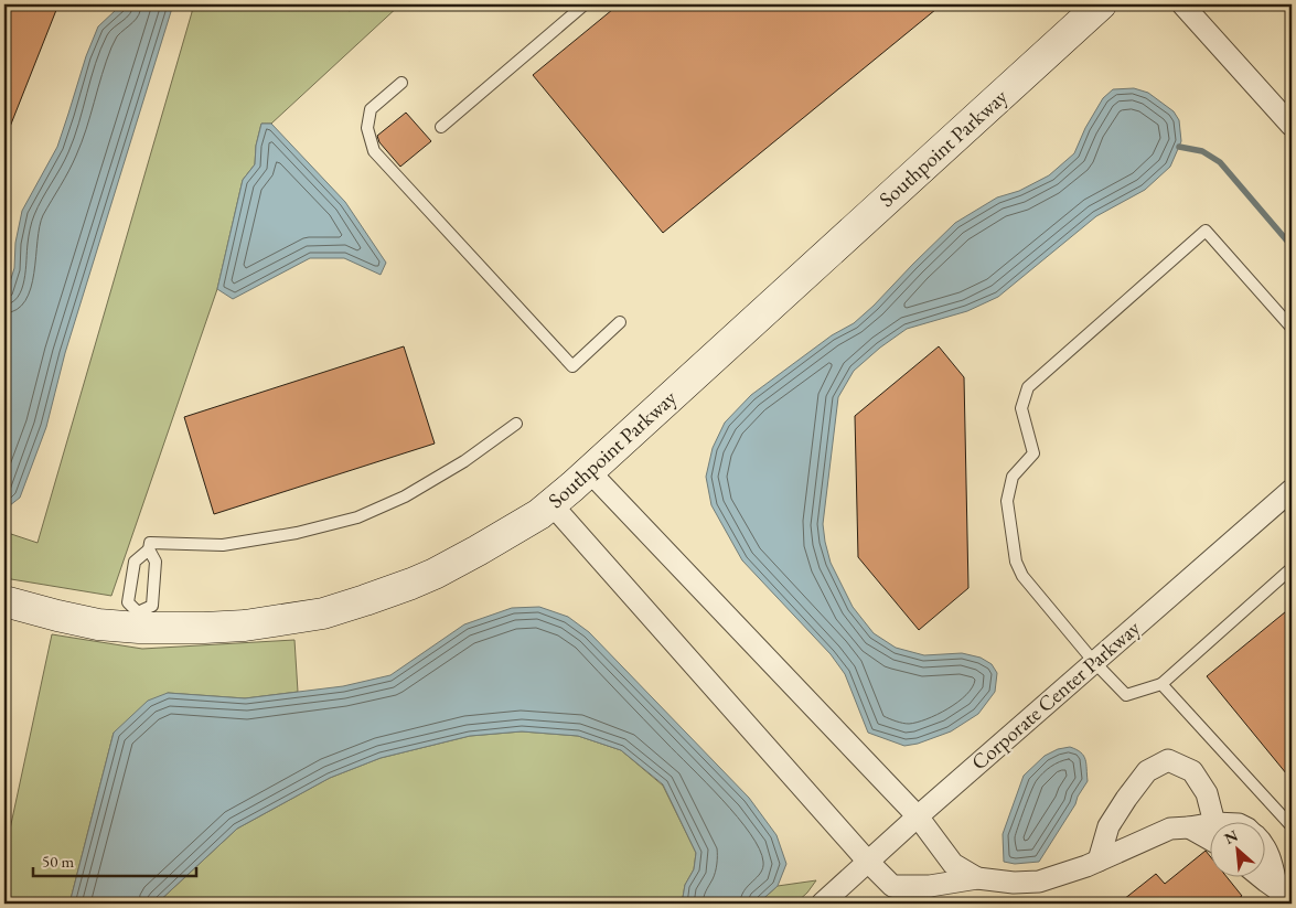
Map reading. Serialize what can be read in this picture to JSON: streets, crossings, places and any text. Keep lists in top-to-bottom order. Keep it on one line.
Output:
{"streets":{"main road":["Southpoint Parkway"],"street":["Corporate Center Parkway"]},"scale_bar":"50 m","north":"top left"}
